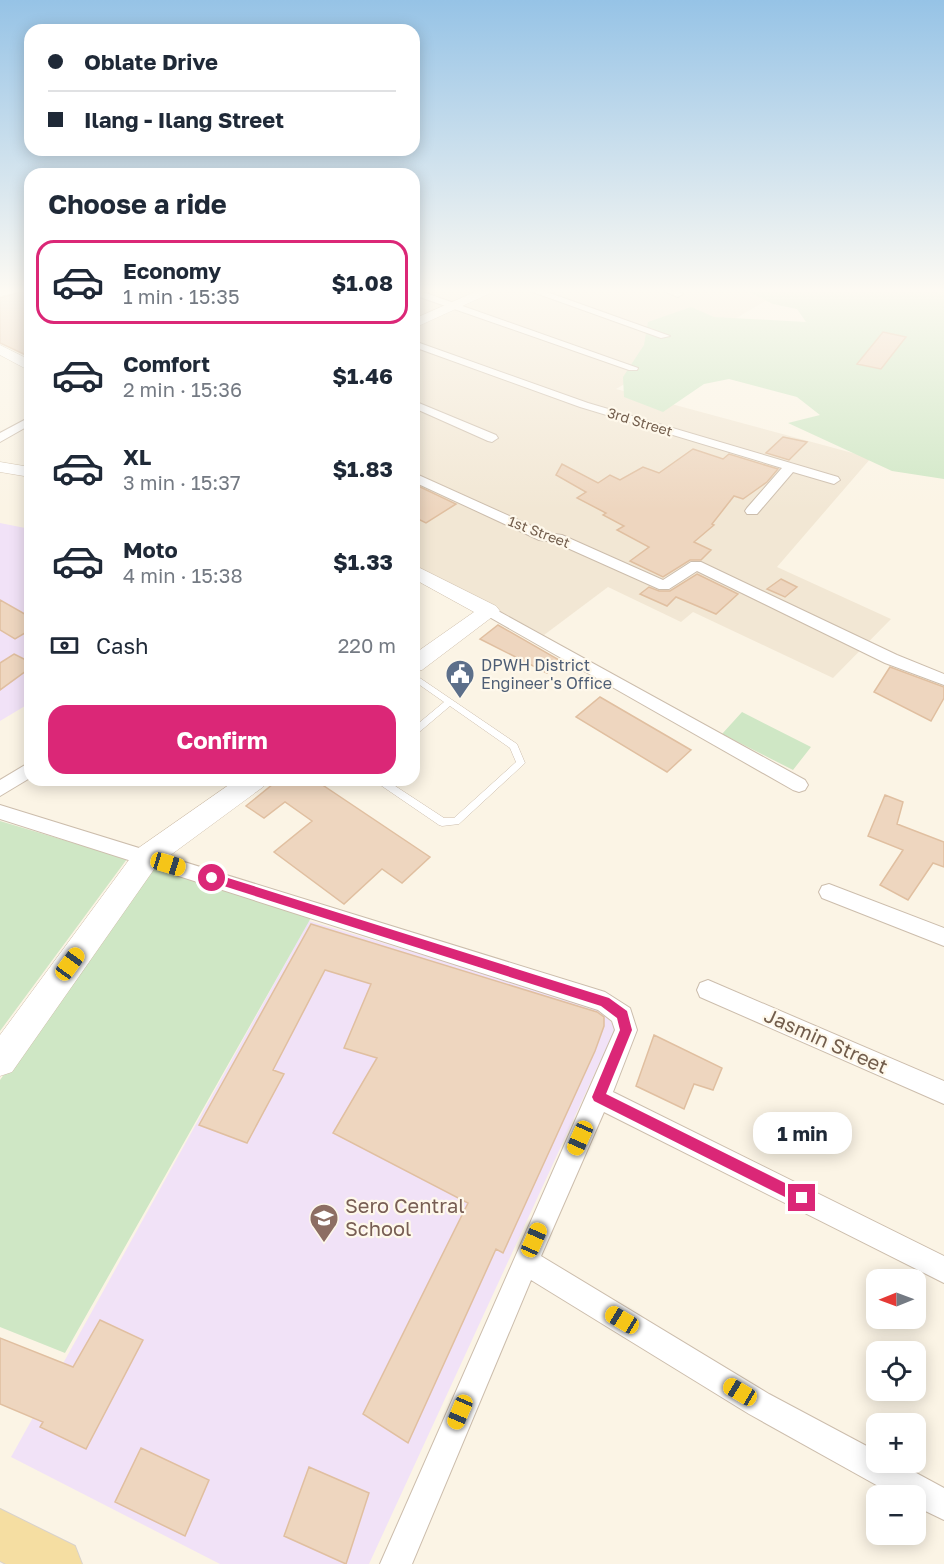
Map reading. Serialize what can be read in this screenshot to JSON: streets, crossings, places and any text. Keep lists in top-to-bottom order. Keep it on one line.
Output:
{"streets":{"street":["3rd Street","1st Street","Jasmin Street"]},"places":{"public building":["DPWH District Engineer's Office"],"school or university":["Sero Central School"]},"north":"left","page":{"banner":["Oblate Drive","Ilang - Ilang Street"],"heading":"Choose a ride","list":[{"name":"Economy","note":"1 min · 15:35","value":"$1.08"},{"name":"Comfort","note":"2 min · 15:36","value":"$1.46"},{"name":"XL","note":"3 min · 15:37","value":"$1.83"},{"name":"Moto","note":"4 min · 15:38","value":"$1.33"}],"pay":["Cash","220 m"],"buttons":"Confirm","bubble":"1 min","map_buttons":["+","−"]}}
